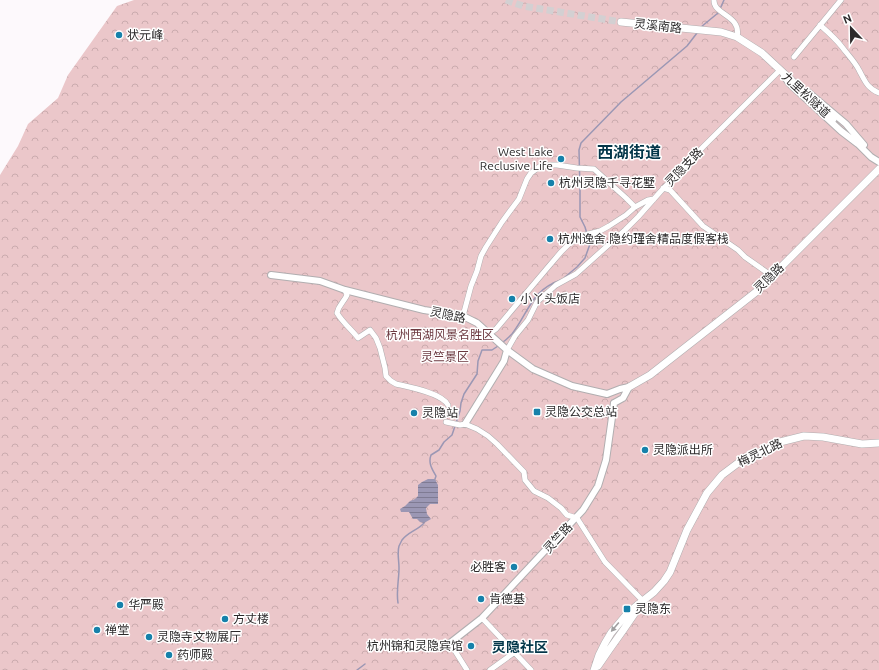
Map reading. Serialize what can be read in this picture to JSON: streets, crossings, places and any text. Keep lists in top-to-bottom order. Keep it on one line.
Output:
{"streets":{"main road":["灵溪南路","九里松隧道","灵隐路","梅灵北路"],"street":["灵隐支路","灵竺路"]},"crossings":[["九里松隧道","灵隐支路"],["灵隐支路","灵隐路"]],"districts":["西湖街道","灵隐社区"],"parks":["杭州西湖风景名胜区","灵竺景区"],"places":{"other":["状元峰","West Lake Reclusive Life","杭州灵隐千寻花墅","杭州逸舍.隐约瑾舍精品度假客栈","小丫头饭店","灵隐站","灵隐派出所","必胜客","肯德基","华严殿","方丈楼","禅堂","灵隐寺文物展厅","杭州锦和灵隐宾馆","药师殿"],"transit":["灵隐公交总站","灵隐东"]},"north":"top"}
